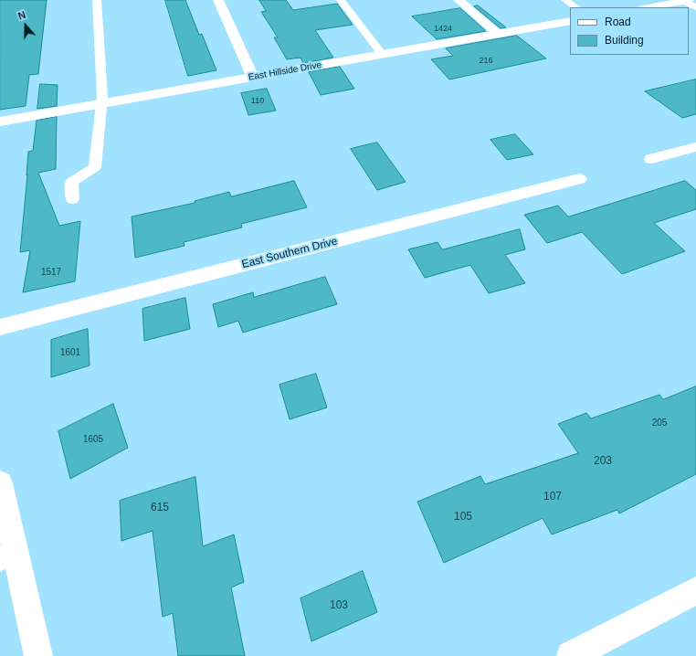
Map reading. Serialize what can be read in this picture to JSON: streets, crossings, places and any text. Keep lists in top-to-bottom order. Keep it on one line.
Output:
{"streets":{"street":["East Hillside Drive","East Southern Drive"]},"house_numbers":["1424","216","110","1517","1601","205","1605","203","107","615","105","103"],"legend":["Road","Building"],"north":"top"}
